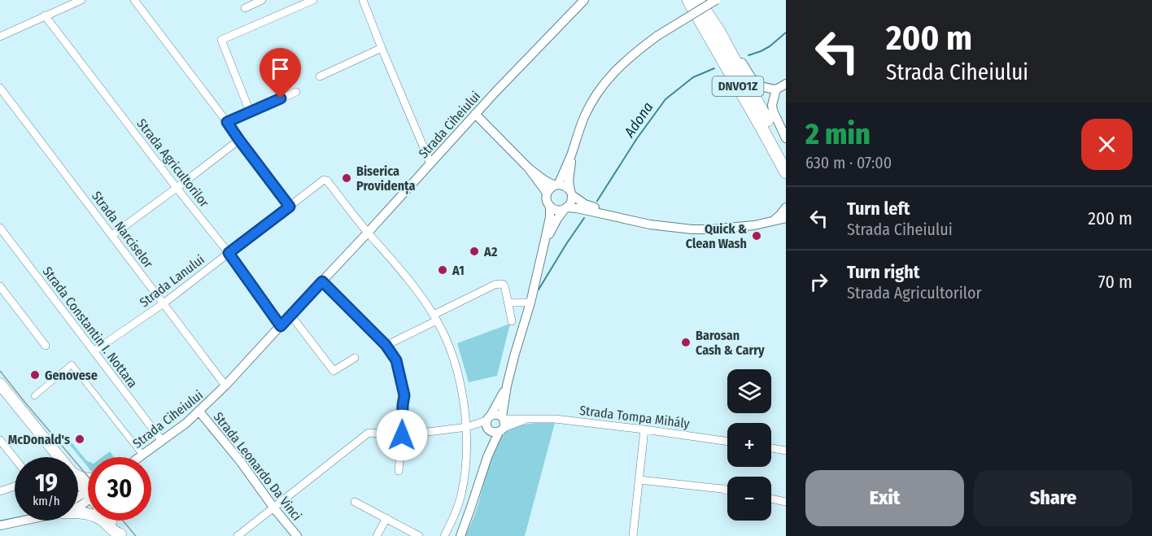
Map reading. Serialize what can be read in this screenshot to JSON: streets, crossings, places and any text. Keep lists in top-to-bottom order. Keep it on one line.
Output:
{"streets":{"highway":["DNVO1Z"],"street":["Strada Ciheiului","Strada Agricultorilor","Strada Narciselor","Strada Lanului","Strada Constantin I. Nottara","Strada Tompa Mihály","Strada Leonardo Da Vinci"]},"crossings":[["Strada Ciheiului","Strada Agricultorilor"],["Strada Ciheiului","Strada Narciselor"],["Strada Ciheiului","Strada Lanului"],["Strada Ciheiului","Strada Constantin I. Nottara"],["Strada Ciheiului","Strada Leonardo Da Vinci"],["Strada Agricultorilor","Strada Lanului"],["Strada Narciselor","Strada Lanului"],["Strada Lanului","Strada Constantin I. Nottara"],["Strada Tompa Mihály","Strada Leonardo Da Vinci"]],"water":["Adona"],"places":["Biserica Providența","Quick & Clean Wash","A2","A1","Barosan Cash & Carry","Genovese","McDonald's"],"page":{"turn":["200 m","Strada Ciheiului"],"heading":["2 min","630 m · 07:00"],"list":[{"name":"Turn left","note":"Strada Ciheiului","value":"200 m"},{"name":"Turn right","note":"Strada Agricultorilor","value":"70 m"}],"map_buttons":["+","−"],"speed":"19 km/h","limit":"30","buttons":["Exit","Share"]}}
